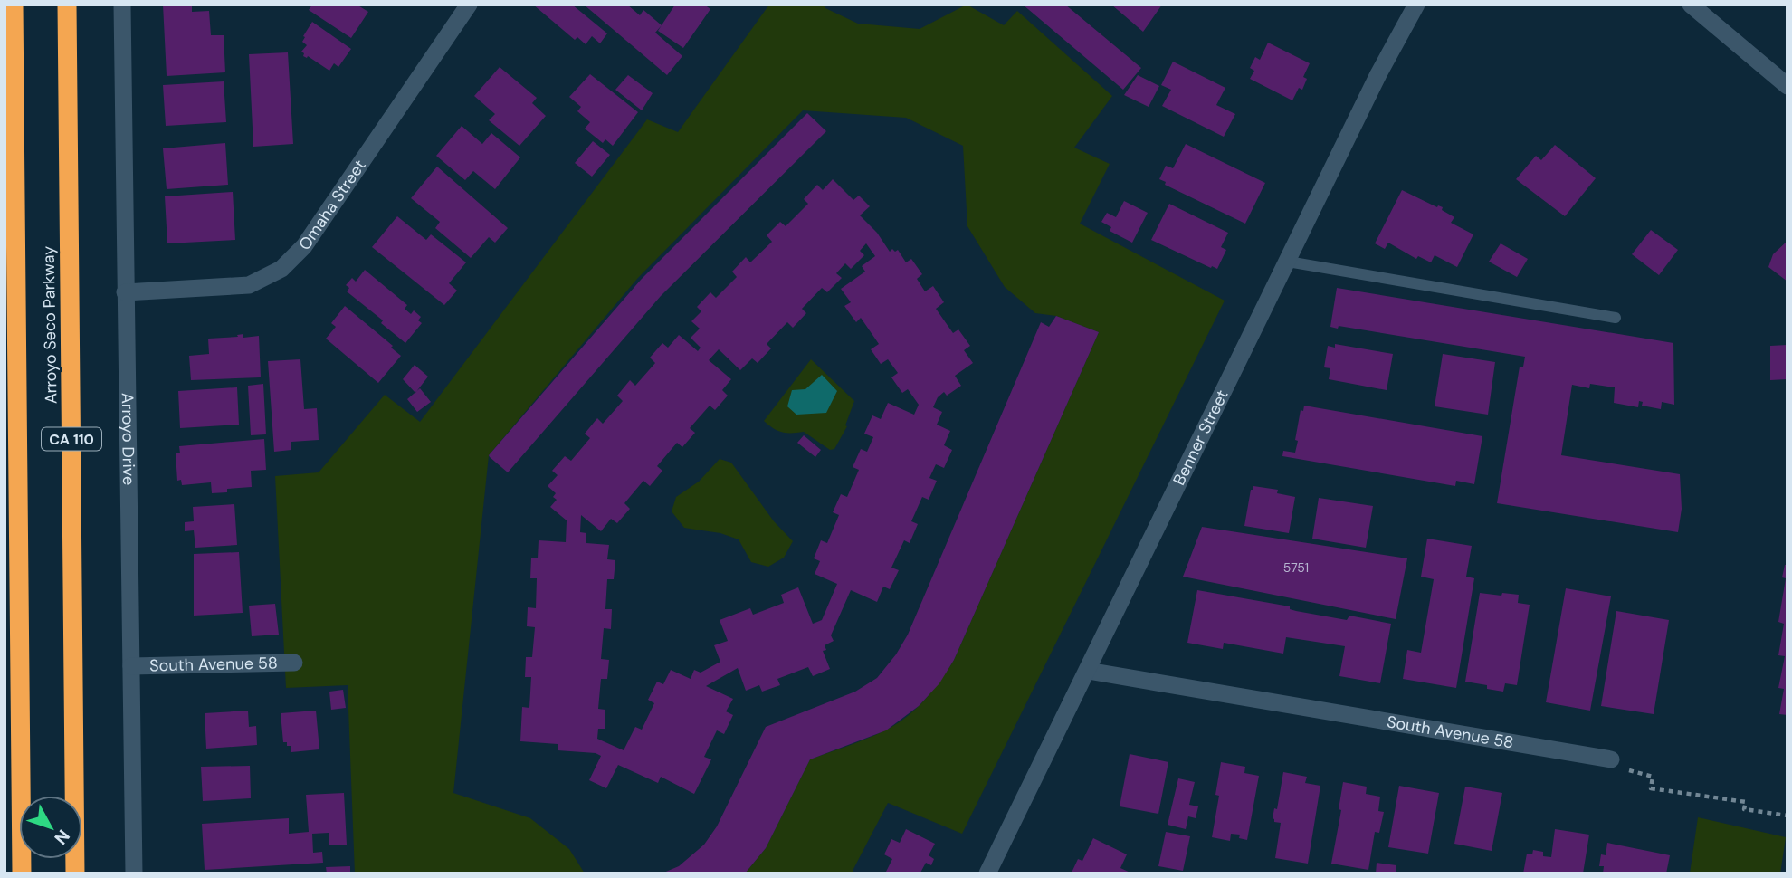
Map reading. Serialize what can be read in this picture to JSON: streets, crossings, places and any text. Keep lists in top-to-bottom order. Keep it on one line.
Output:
{"streets":{"highway":["Arroyo Seco Parkway","CA 110"],"street":["Omaha Street","Arroyo Drive","Benner Street","South Avenue 58"]},"crossings":[["Omaha Street","Arroyo Drive"],["Arroyo Drive","South Avenue 58"],["Benner Street","South Avenue 58"]],"house_numbers":["5751"],"north":"bottom right"}
